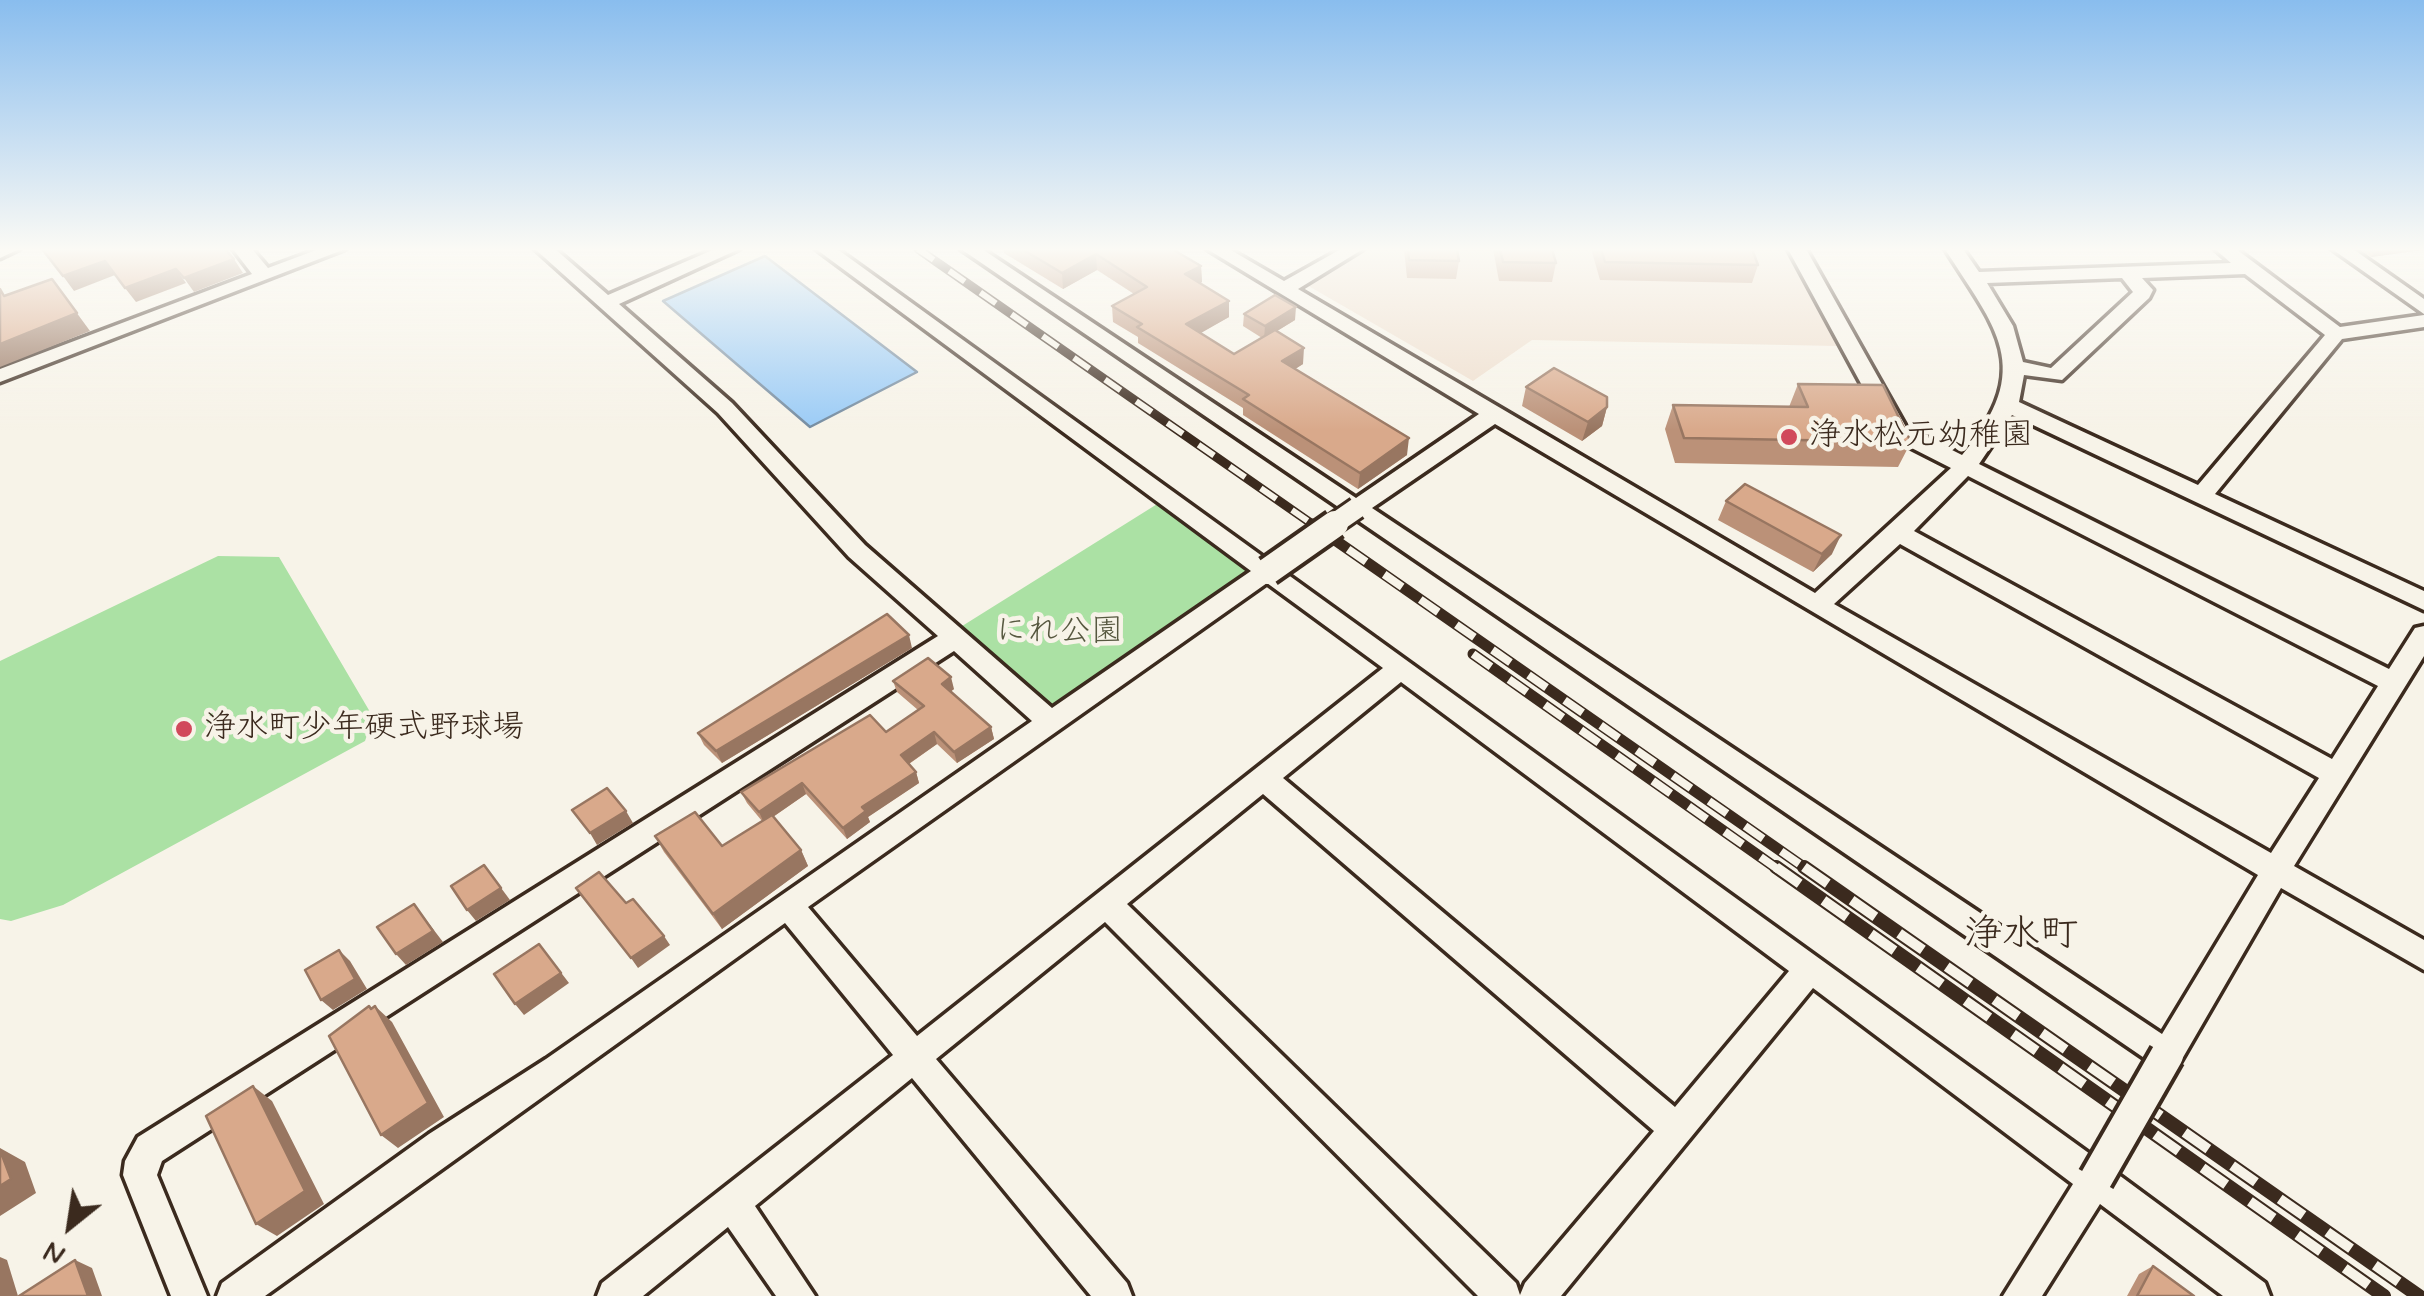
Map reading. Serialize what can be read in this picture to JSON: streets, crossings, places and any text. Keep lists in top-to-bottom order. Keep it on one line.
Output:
{"districts":["浄水町"],"parks":["にれ公園"],"places":["浄水松元幼稚園","浄水町少年硬式野球場"],"north":"bottom left"}
